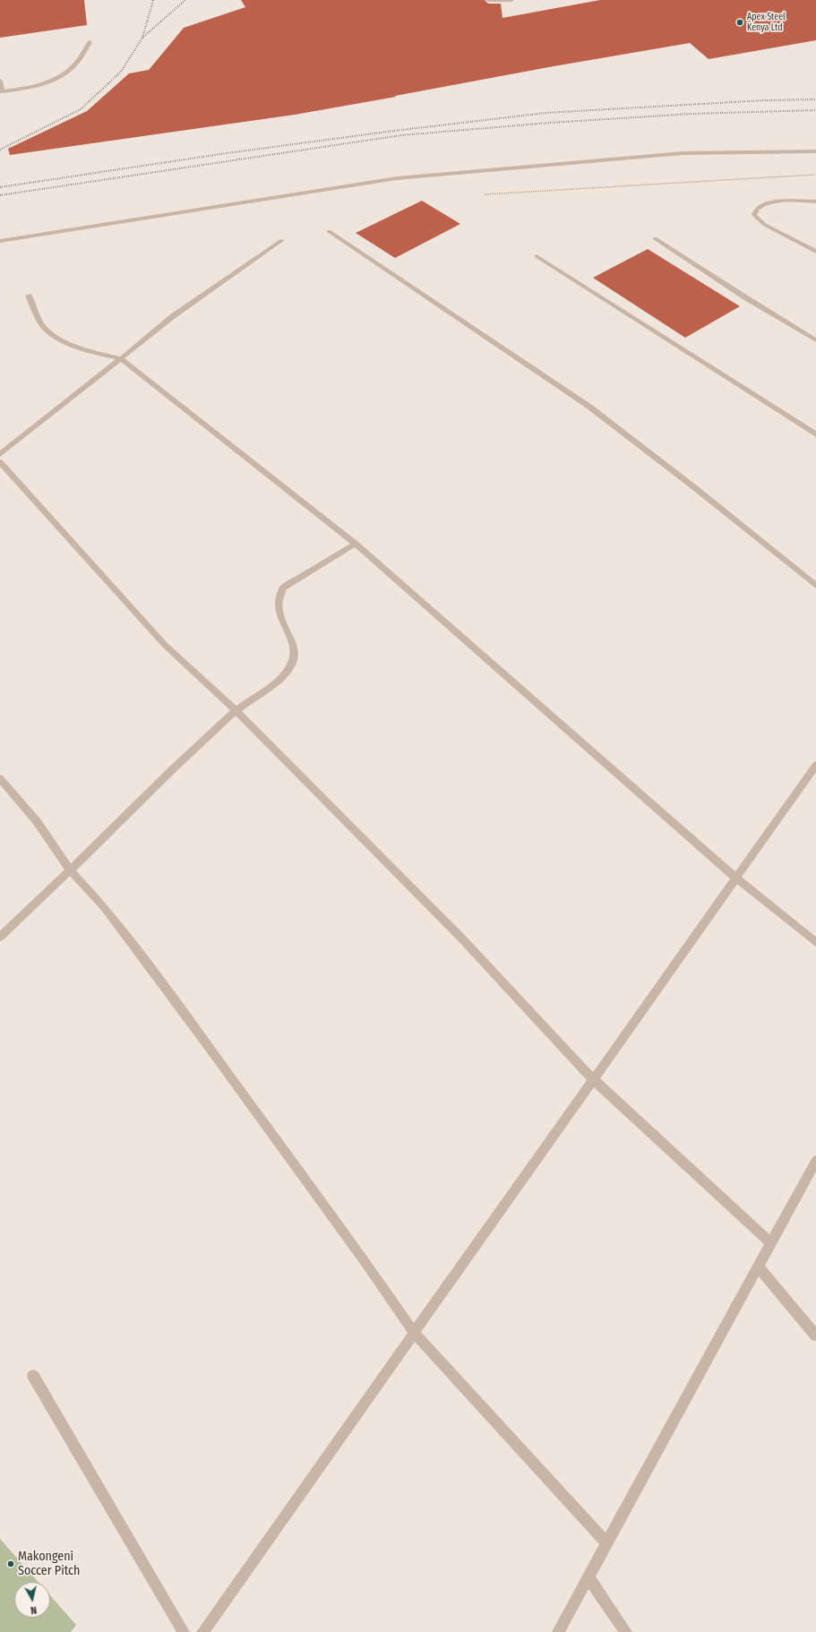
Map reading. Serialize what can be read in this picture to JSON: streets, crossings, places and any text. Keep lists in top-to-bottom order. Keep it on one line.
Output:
{"places":["Apex Steel Kenya Ltd","Makongeni Soccer Pitch"],"north":"bottom"}
